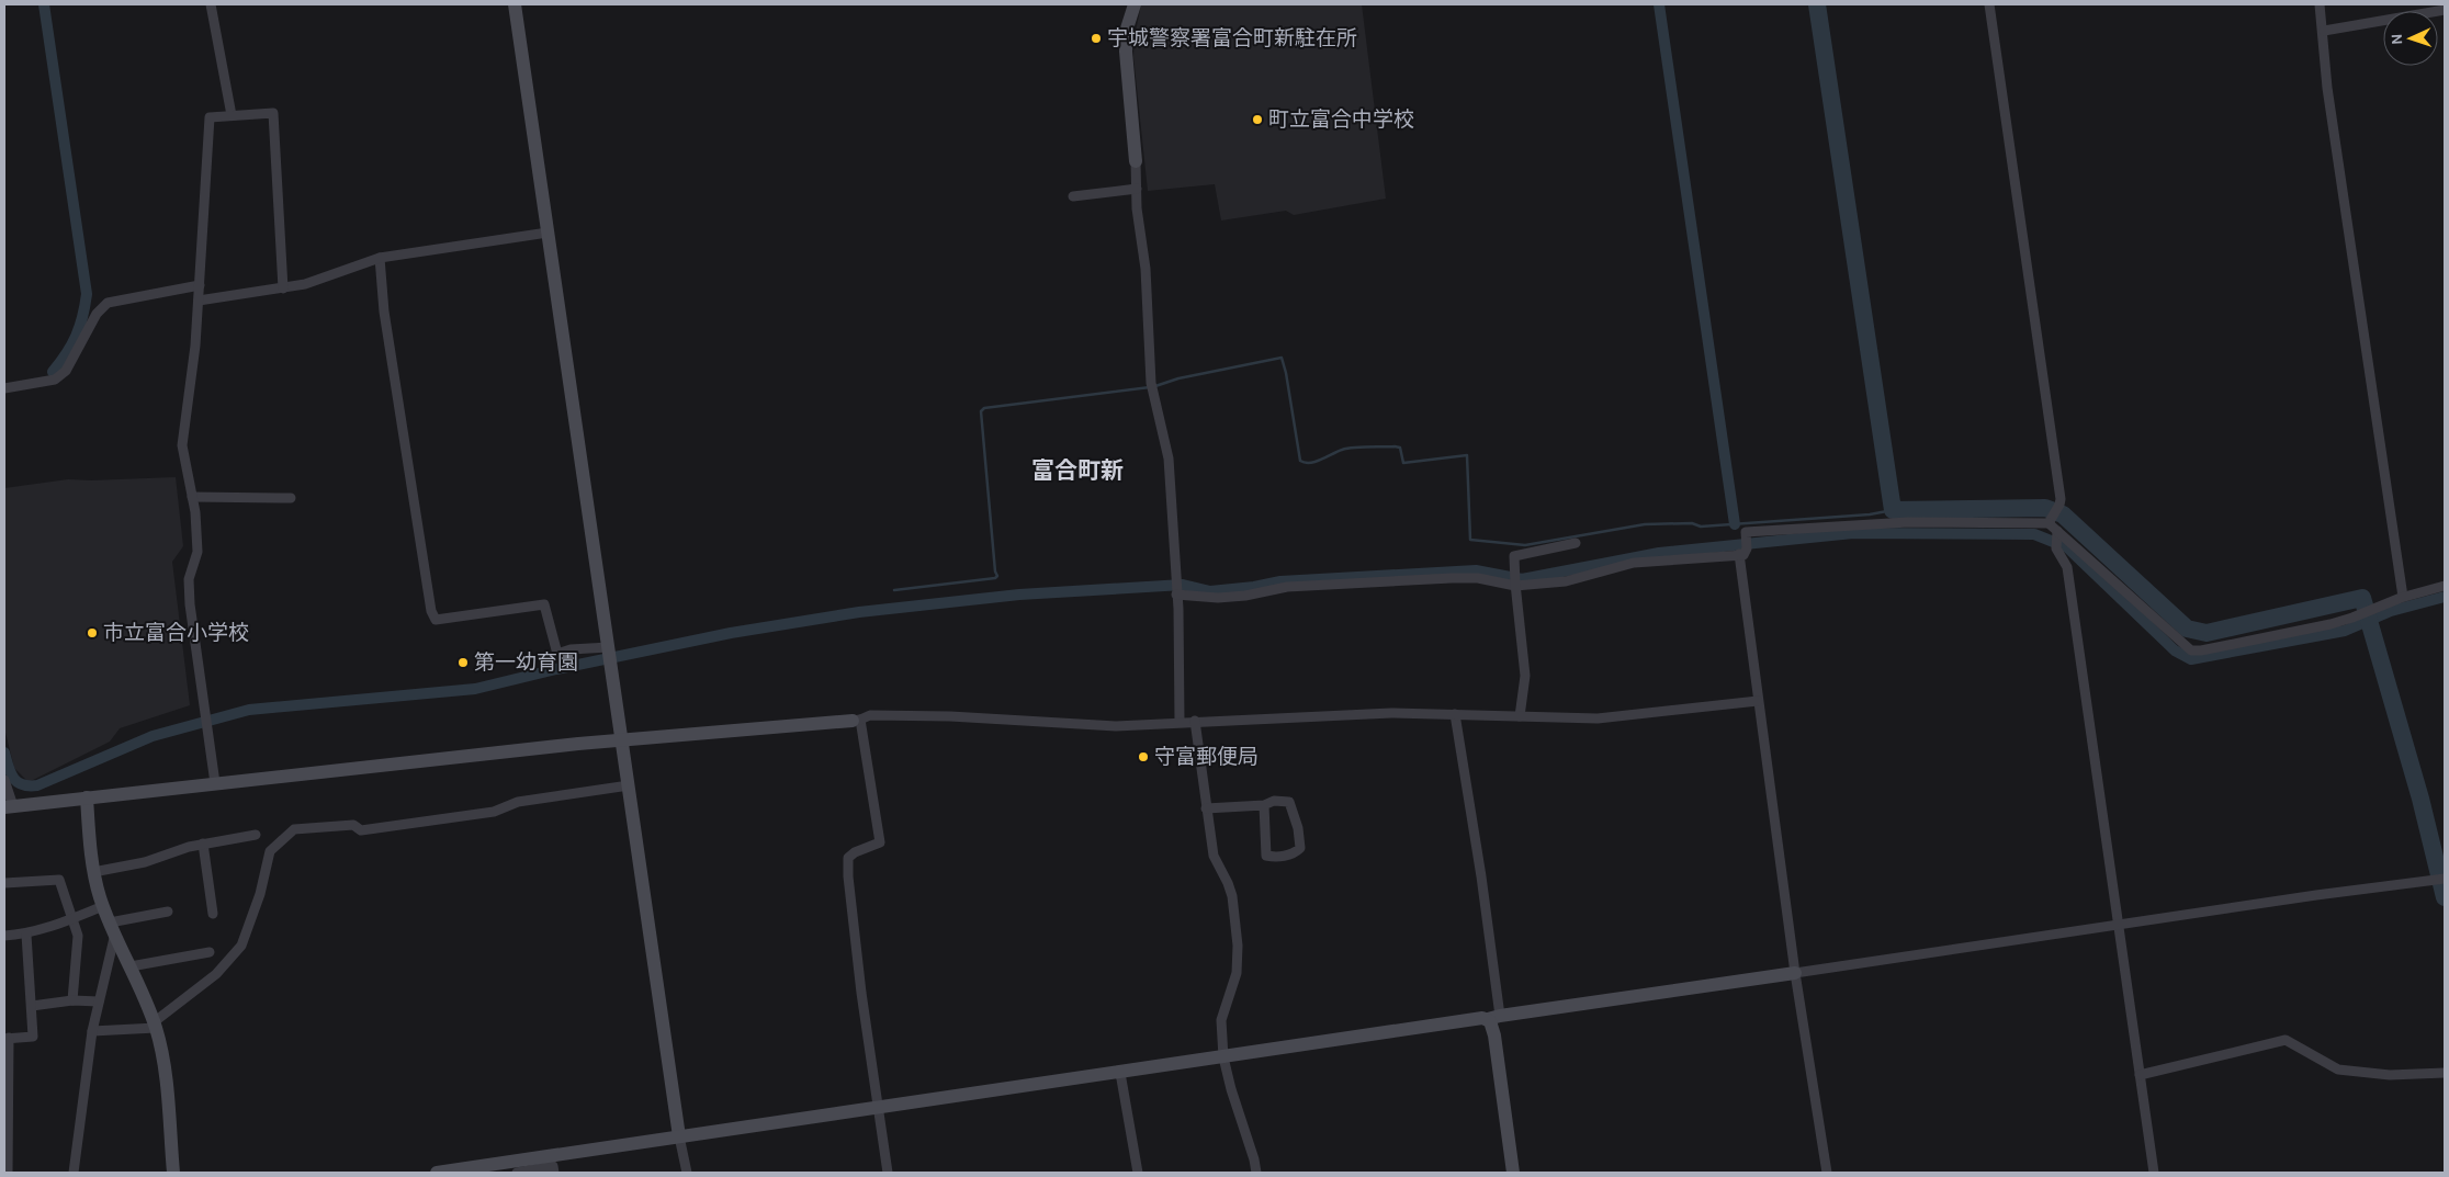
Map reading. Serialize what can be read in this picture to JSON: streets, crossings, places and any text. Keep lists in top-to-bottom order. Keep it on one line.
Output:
{"districts":["富合町新"],"places":["宇城警察署富合町新駐在所","町立富合中学校","市立富合小学校","第一幼育園","守富郵便局"],"north":"left"}
